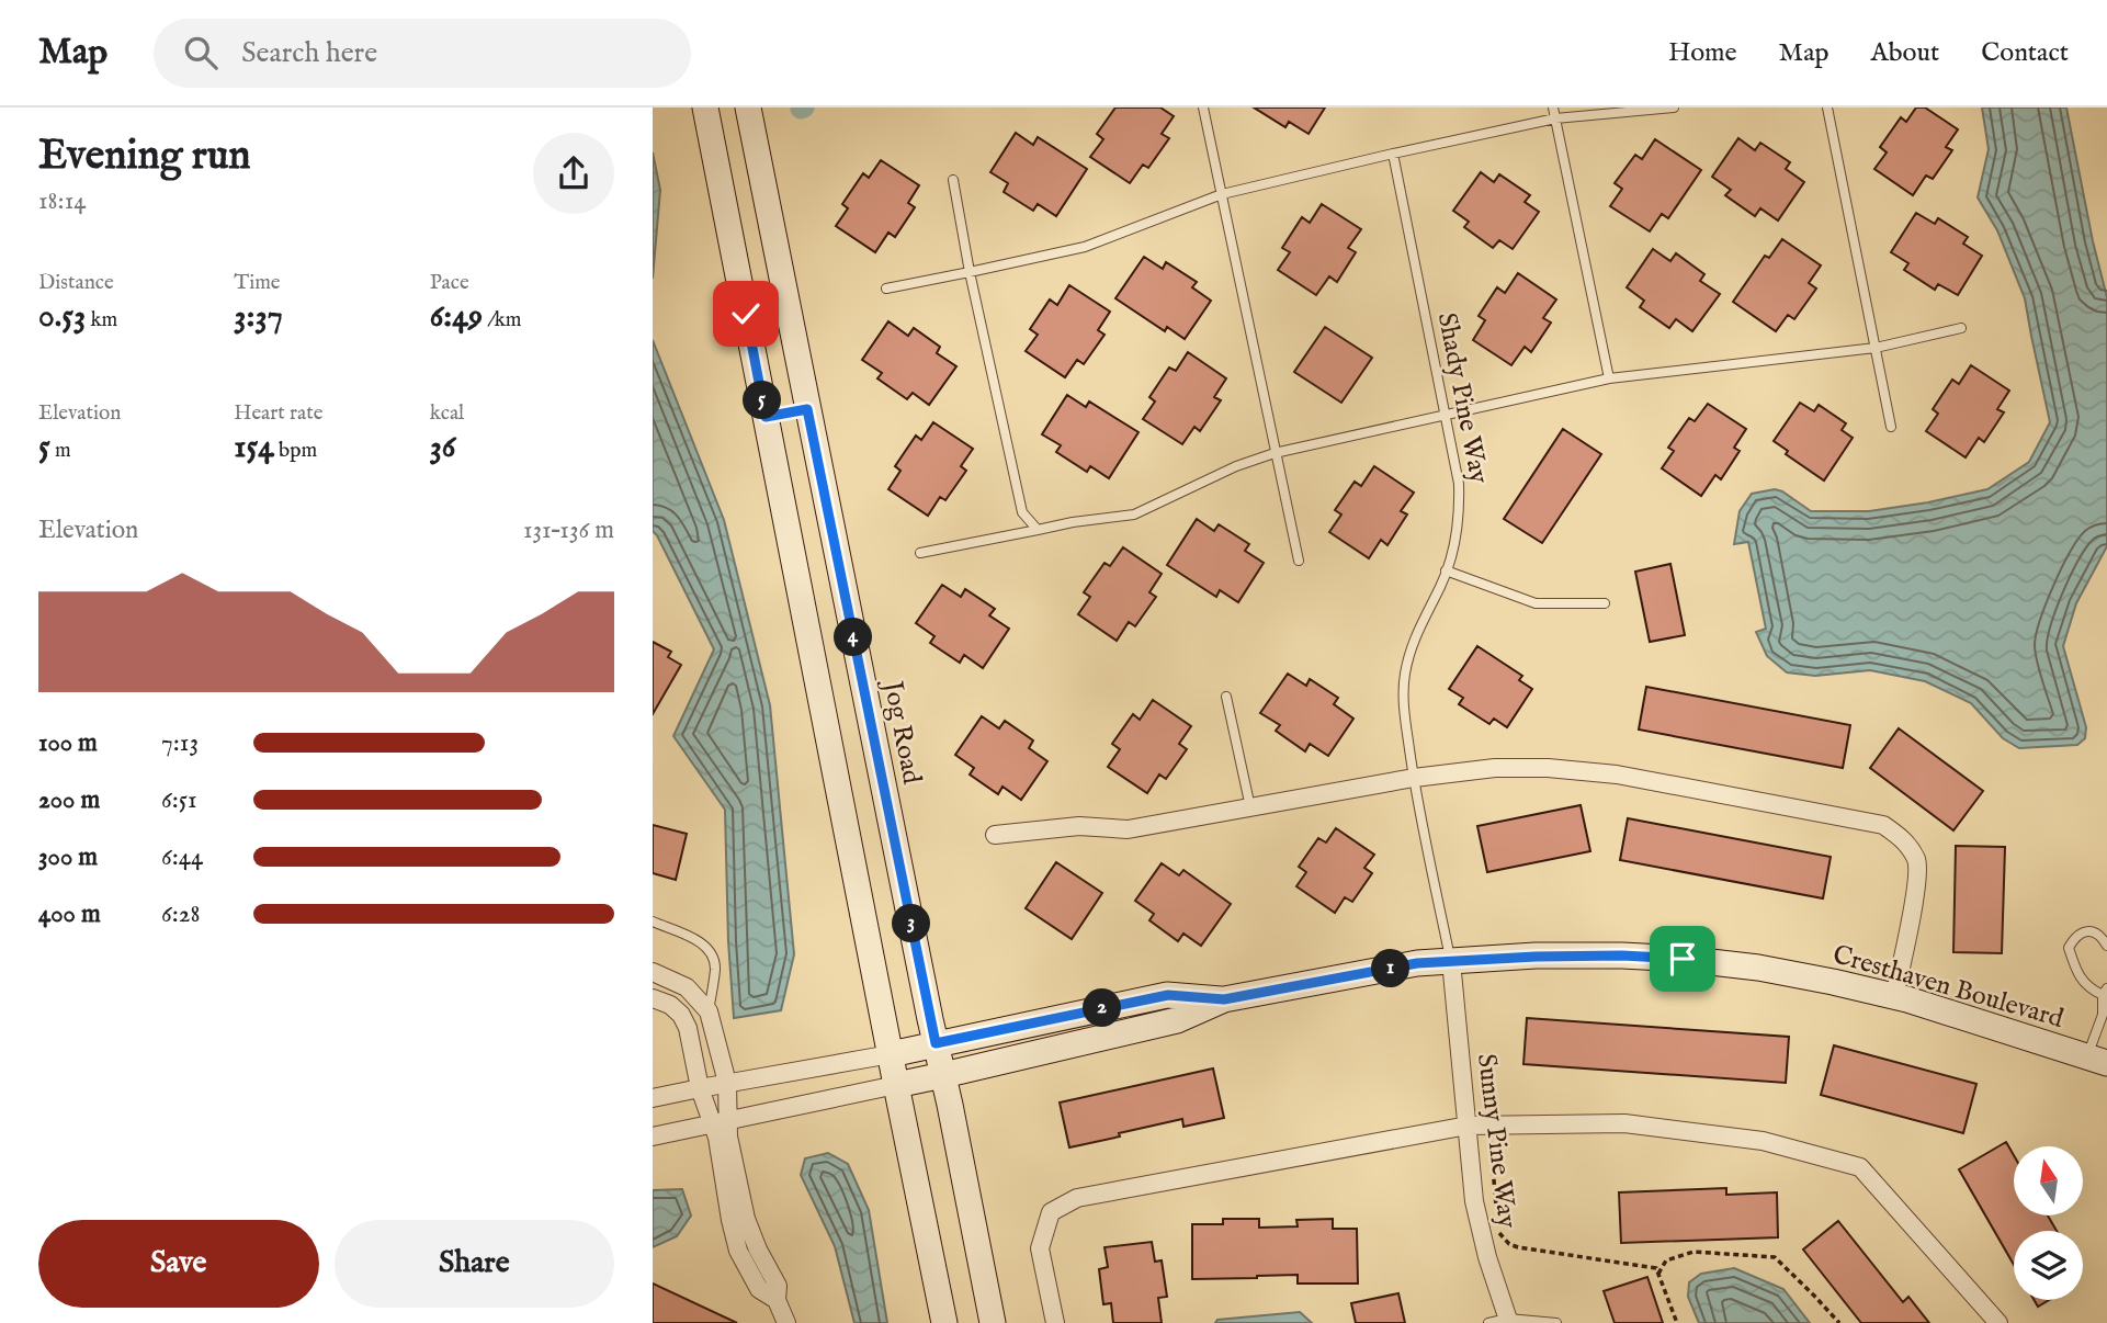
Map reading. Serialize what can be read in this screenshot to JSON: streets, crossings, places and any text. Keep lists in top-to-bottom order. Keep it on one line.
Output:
{"streets":{"main road":["Jog Road","Cresthaven Boulevard"],"street":["Sunny Pine Way"],"lane":["Shady Pine Way"]},"crossings":[["Shady Pine Way","Cresthaven Boulevard"],["Shady Pine Way","Sunny Pine Way"],["Jog Road","Cresthaven Boulevard"],["Cresthaven Boulevard","Sunny Pine Way"]],"north":"top","page":{"header":"Map","search":"Search here","nav":["Home","Map","About","Contact"],"heading":["Evening run","18:14"],"stats":[["Distance","0.53 km"],["Time","3:37"],["Pace","6:49 /km"],["Elevation","5 m"],["Heart rate","154 bpm"],["kcal","36"]],"pins":["5","4","3","1","2"],"chart":["Elevation","131–136 m"],"list":[{"name":"100 m","note":"7:13"},{"name":"200 m","note":"6:51"},{"name":"300 m","note":"6:44"},{"name":"400 m","note":"6:28"}],"buttons":["Save","Share"]}}
